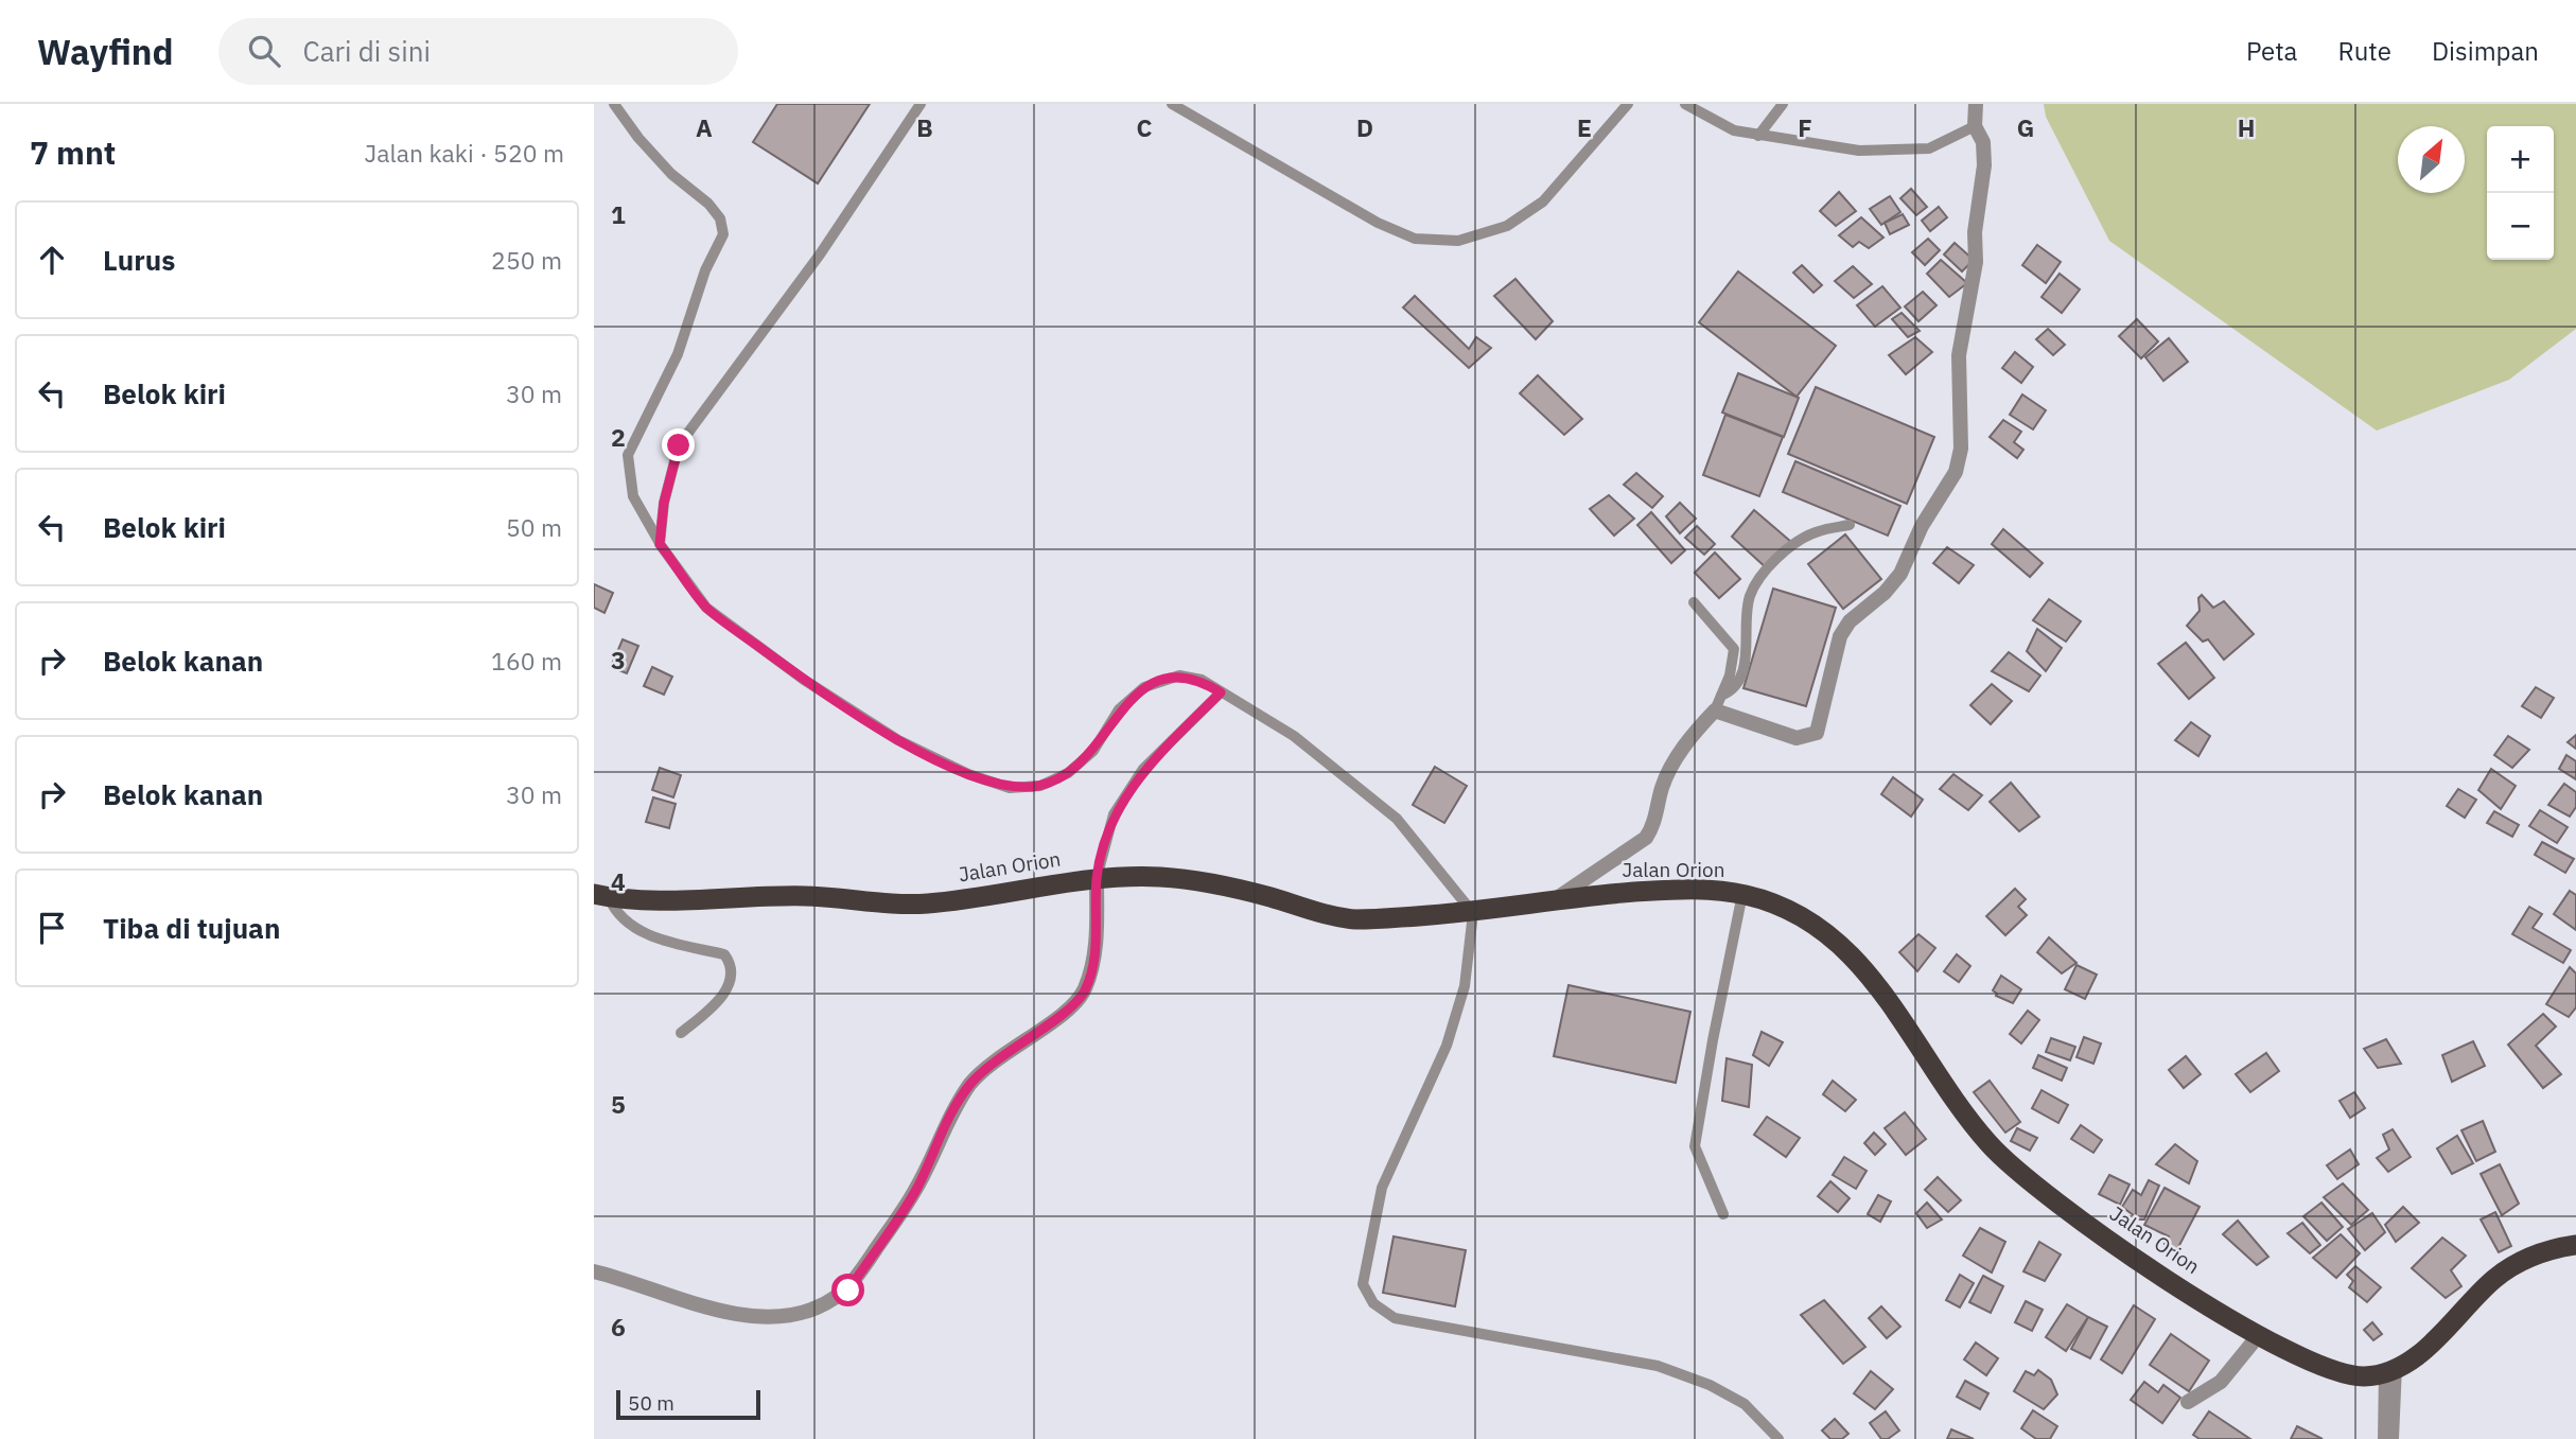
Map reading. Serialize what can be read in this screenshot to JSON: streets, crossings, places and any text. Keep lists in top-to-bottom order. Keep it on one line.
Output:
{"streets":{"highway":["Jalan Orion"]},"scale_bar":"50 m","north":"top right","page":{"header":"Wayfind","search":"Cari di sini","nav":["Peta","Rute","Disimpan"],"heading":["7 mnt","Jalan kaki · 520 m"],"map_buttons":["+","−"],"list":[["Lurus","250 m"],["Belok kiri","30 m"],["Belok kiri","50 m"],["Belok kanan","160 m"],["Belok kanan","30 m"],"Tiba di tujuan"],"scale":"50 m"},"grid":{"columns":["A","B","C","D","E","F","G","H"],"rows":["1","2","3","4","5","6"]}}
